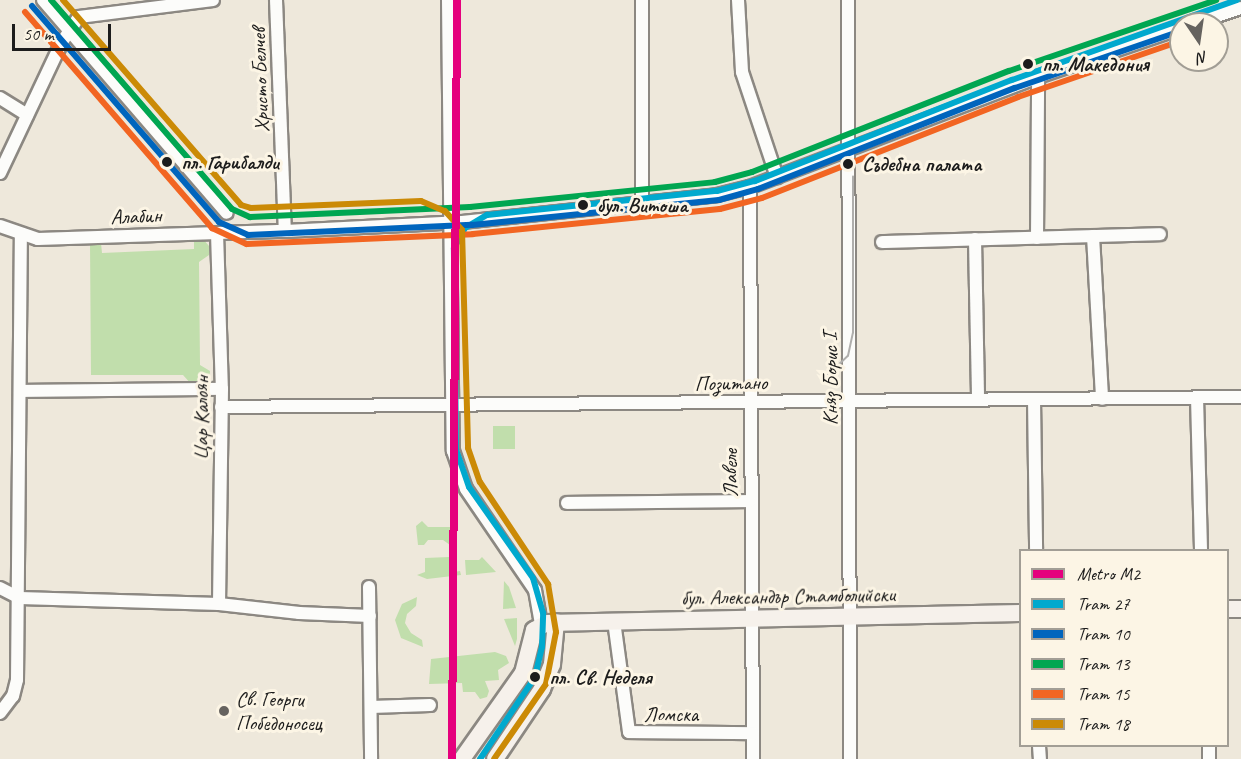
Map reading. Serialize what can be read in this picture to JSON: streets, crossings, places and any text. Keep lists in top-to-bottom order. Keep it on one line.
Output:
{"streets":{"main road":["бул. Александър Стамболийски"],"street":["Христо Белчев","Алабин","Княз Борис I","Позитано","Цар Калоян","Лавеле","Ломска"]},"crossings":[["Христо Белчев","Алабин"],["Алабин","Княз Борис I"],["Алабин","Цар Калоян"],["Алабин","Лавеле"],["Княз Борис I","Позитано"],["Княз Борис I","бул. Александър Стамболийски"],["Позитано","Цар Калоян"],["Позитано","Лавеле"],["Лавеле","бул. Александър Стамболийски"],["Лавеле","Ломска"],["бул. Александър Стамболийски","Ломска"]],"places":["пл. Македония","пл. Гарибалди","Съдебна палата","бул. Витоша","пл. Св. Неделя","Св. Георги Победоносец"],"lines":["metro line M2","tram line 27","tram line 13","tram line 18","tram line 10","tram line 15"],"legend":["Metro M2","Tram 27","Tram 10","Tram 13","Tram 15","Tram 18"],"scale_bar":"50 m","north":"bottom"}
